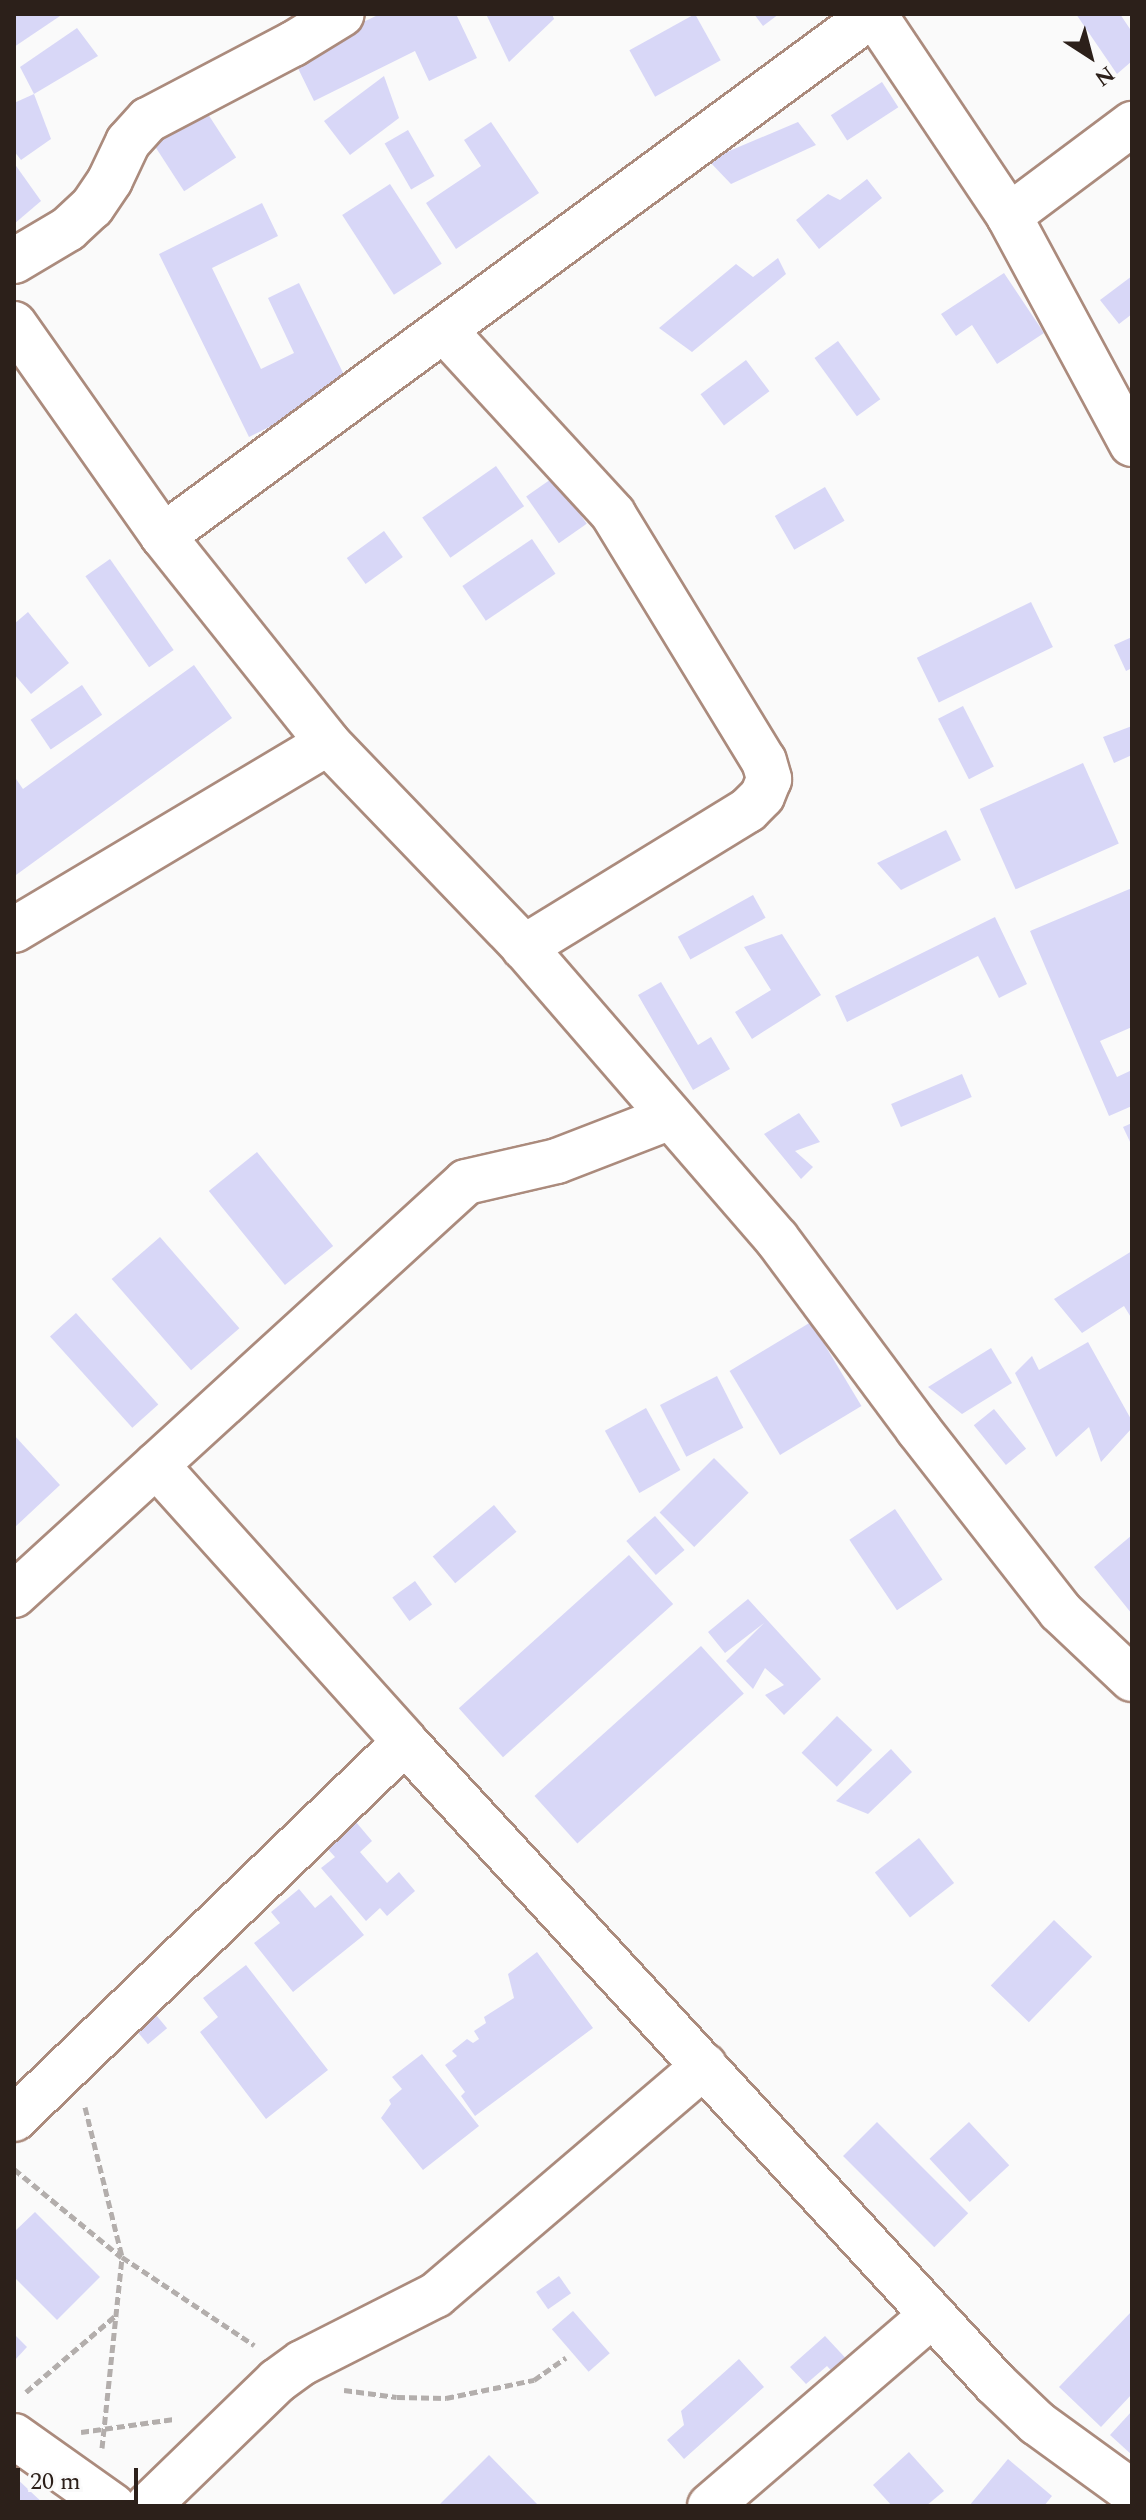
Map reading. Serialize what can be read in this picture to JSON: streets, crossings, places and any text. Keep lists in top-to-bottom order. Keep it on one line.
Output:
{"scale_bar":"20 m","north":"bottom right"}
